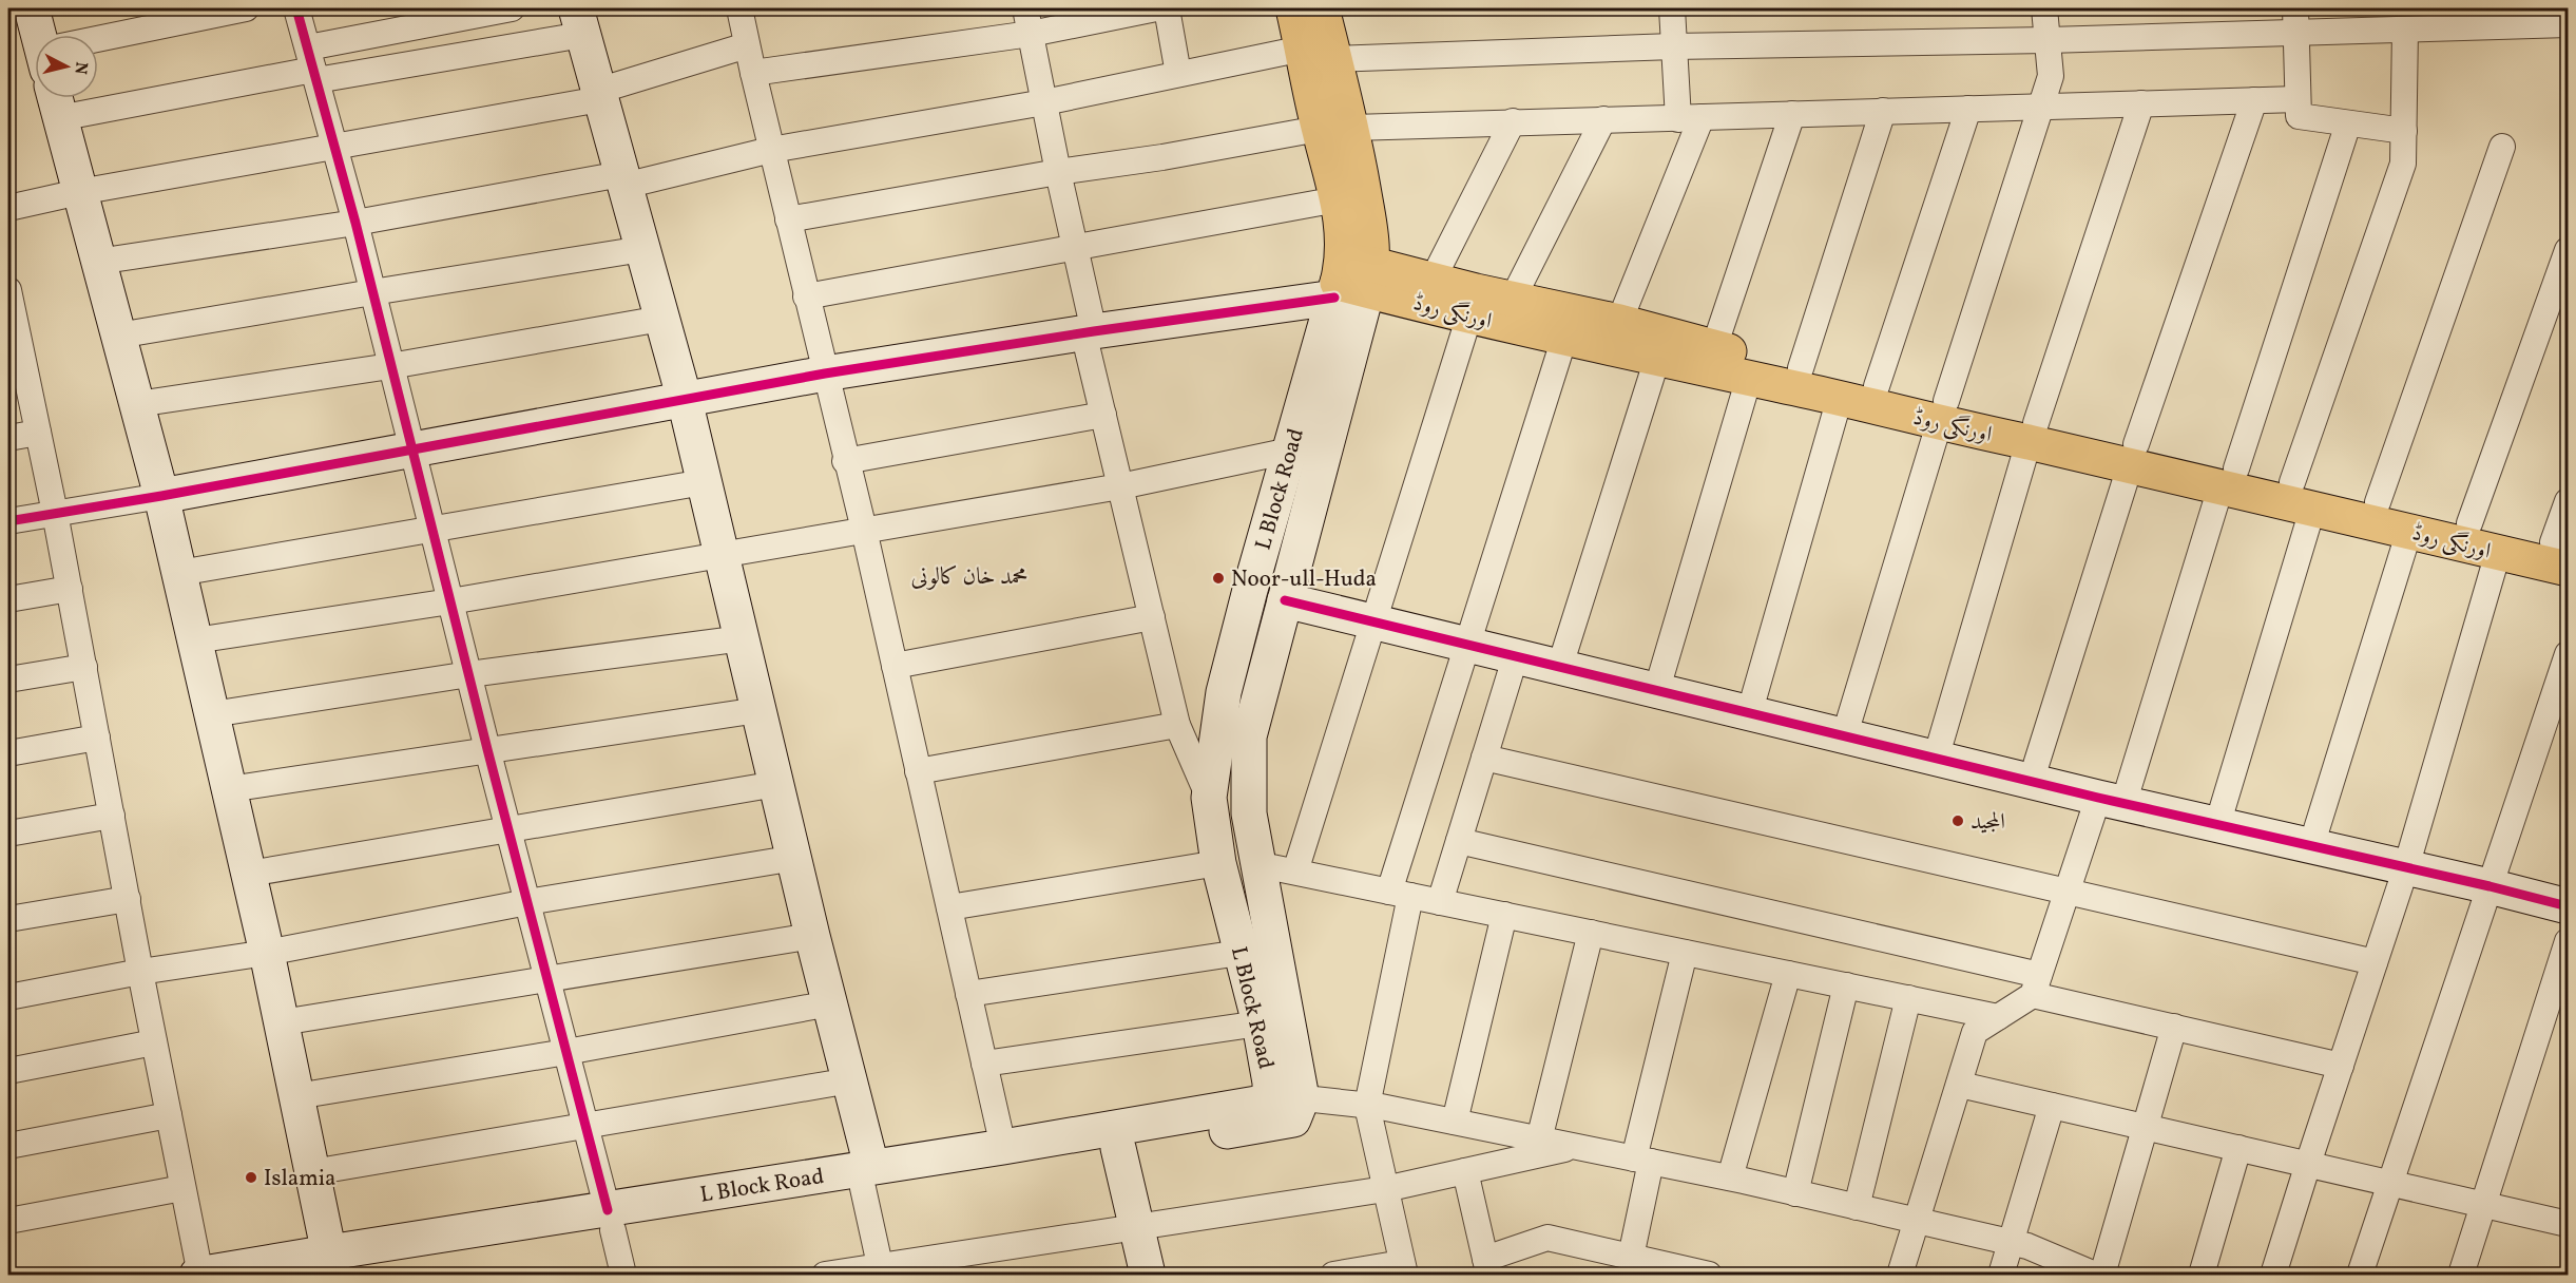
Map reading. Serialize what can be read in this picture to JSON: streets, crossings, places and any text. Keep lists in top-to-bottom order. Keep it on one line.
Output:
{"streets":{"main road":["اورنگی روڈ","L Block Road"]},"crossings":[["اورنگی روڈ","L Block Road"]],"districts":["محمد خان کالونی"],"places":["Noor-ull-Huda","المجید","Islamia"],"north":"right"}
